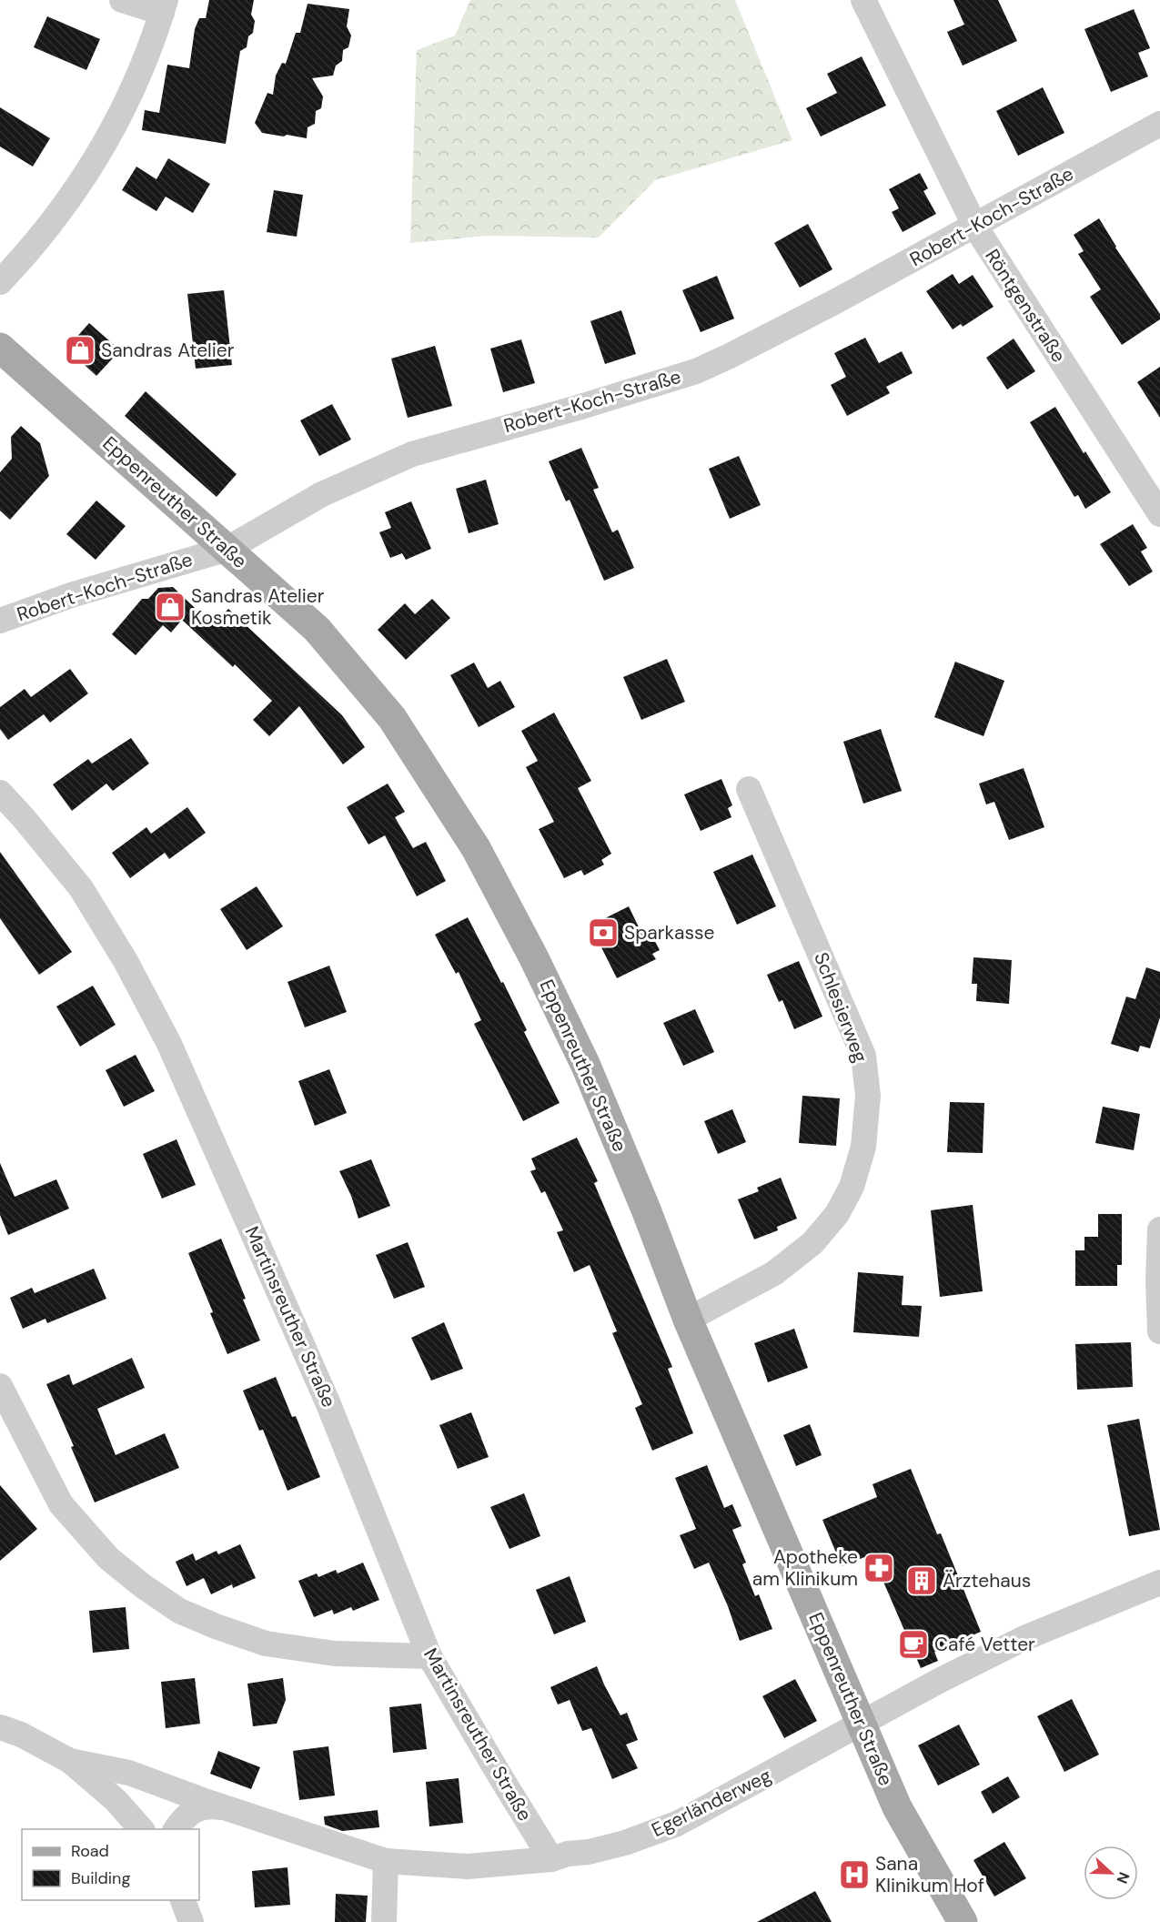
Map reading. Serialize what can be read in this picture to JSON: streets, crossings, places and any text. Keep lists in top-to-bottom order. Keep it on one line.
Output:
{"streets":{"main road":["Eppenreuther Straße"],"street":["Robert-Koch-Straße","Röntgenstraße","Schlesierweg","Martinsreuther Straße","Egerländerweg"]},"crossings":[["Robert-Koch-Straße","Röntgenstraße"],["Robert-Koch-Straße","Eppenreuther Straße"],["Eppenreuther Straße","Schlesierweg"],["Eppenreuther Straße","Egerländerweg"],["Martinsreuther Straße","Egerländerweg"]],"places":{"shop":["Sandras Atelier","Sandras Atelier Kosmetik"],"bank":["Sparkasse"],"pharmacy":["Apotheke am Klinikum"],"building":["Ärztehaus"],"cafe":["Café Vetter"],"hospital":["Sana Klinikum Hof"]},"legend":["Road","Building"],"north":"right"}
